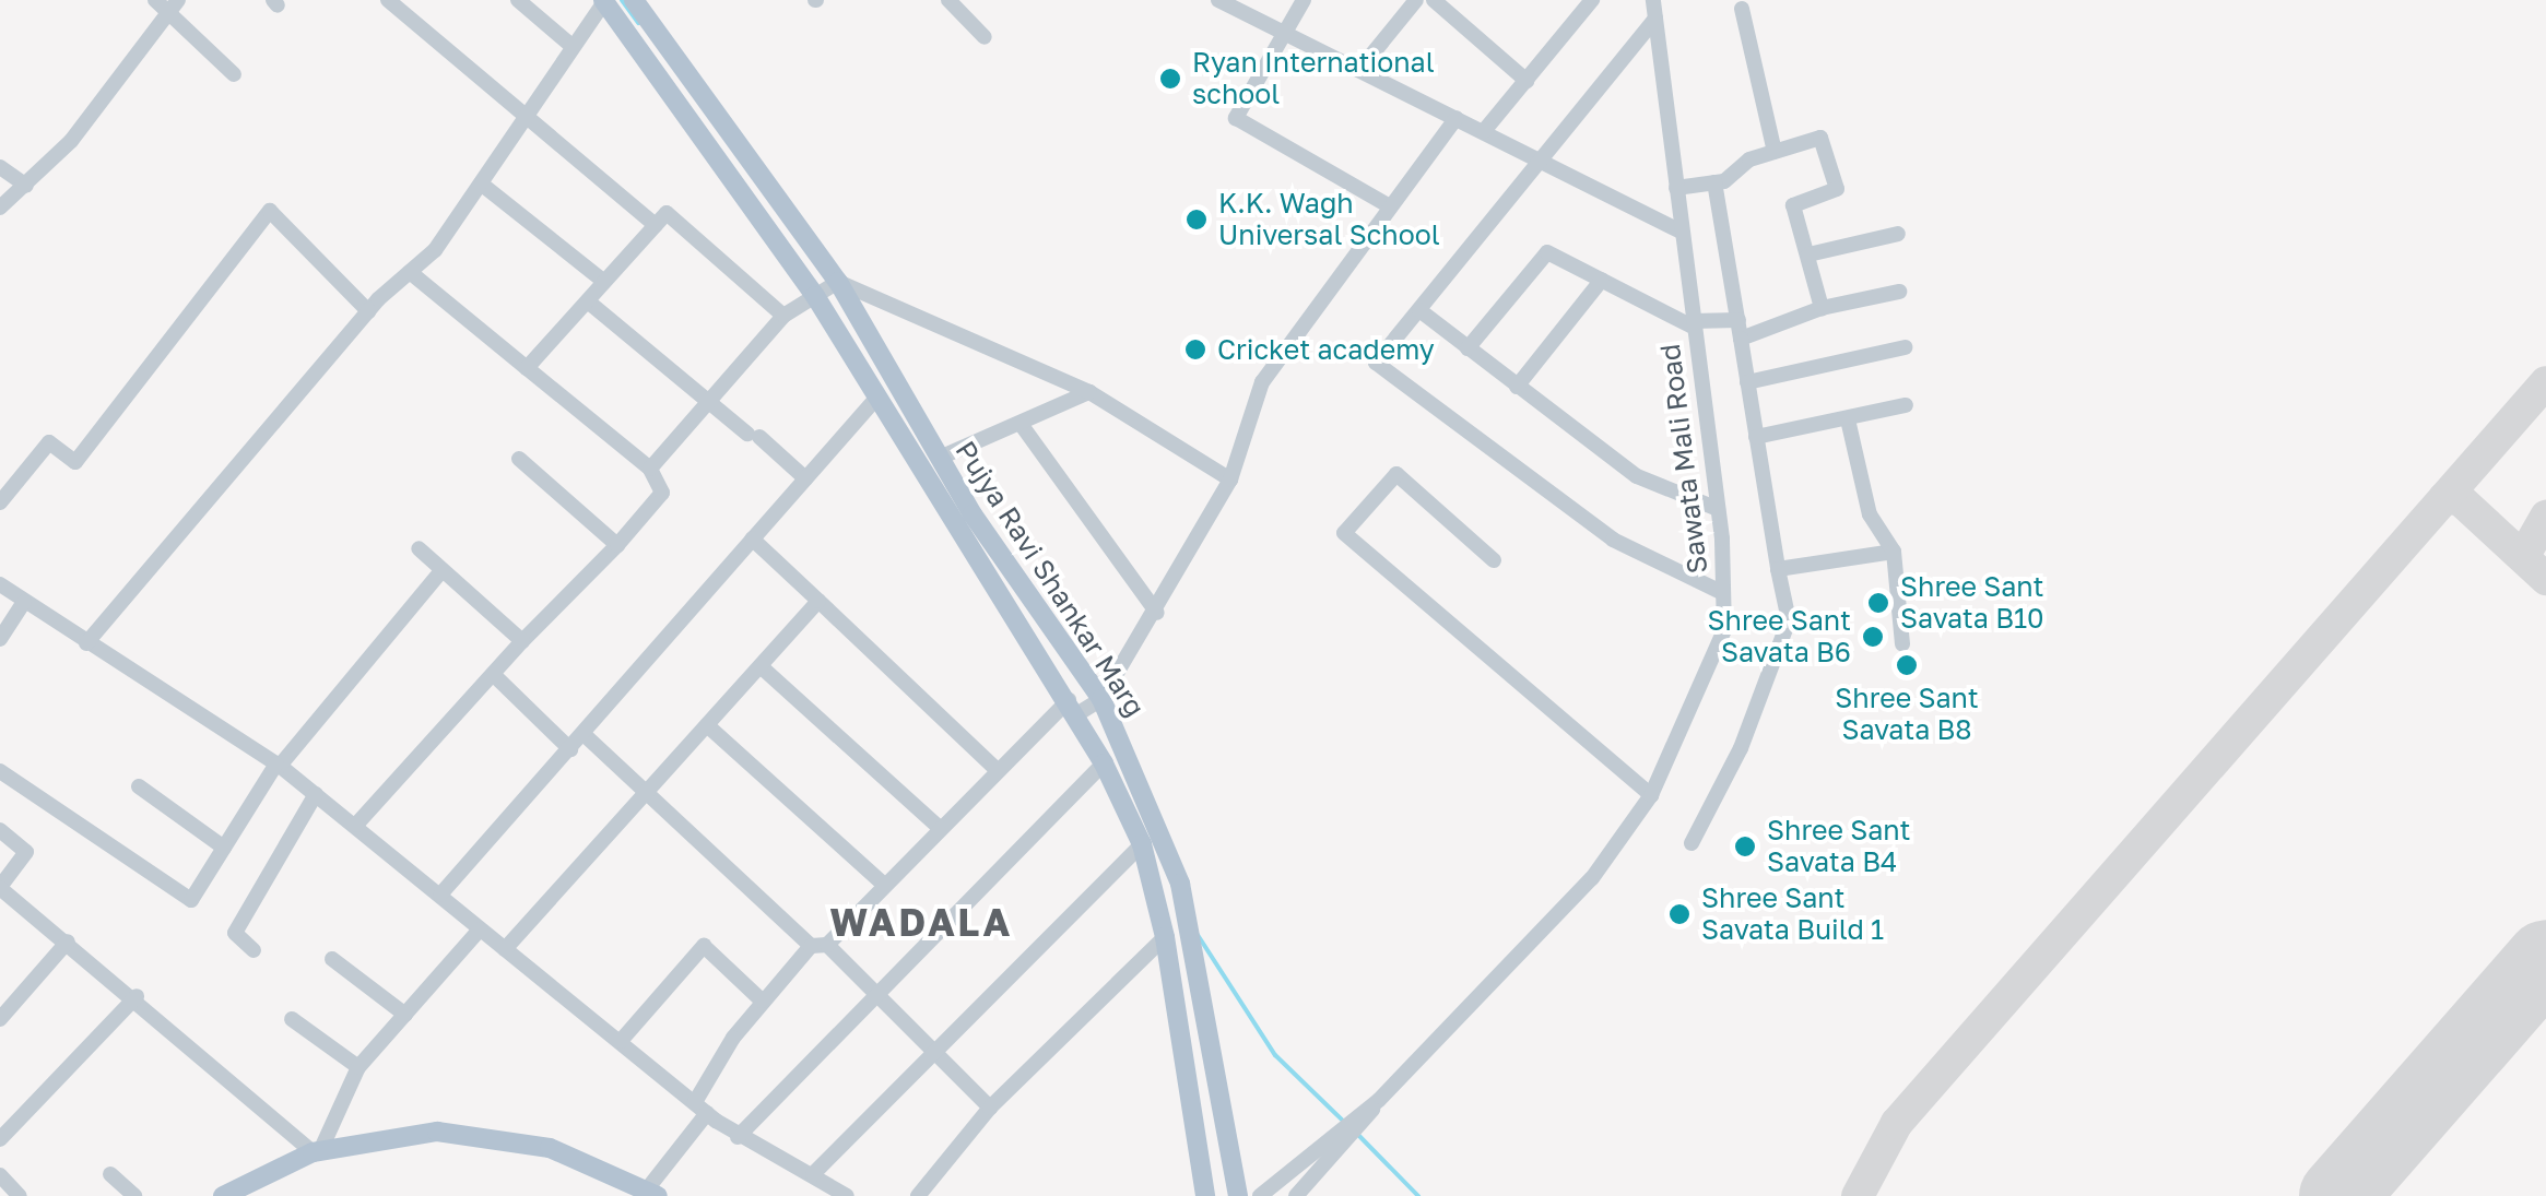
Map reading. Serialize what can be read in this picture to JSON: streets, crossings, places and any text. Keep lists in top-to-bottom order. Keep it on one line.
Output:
{"streets":{"main road":["Pujya Ravi Shankar Marg"],"street":["Sawata Mali Road"]},"districts":["WADALA"],"places":["Ryan International school","K.K. Wagh Universal School","Cricket academy","Shree Sant Savata B10","Shree Sant Savata B6","Shree Sant Savata B8","Shree Sant Savata B4","Shree Sant Savata Build 1"]}
